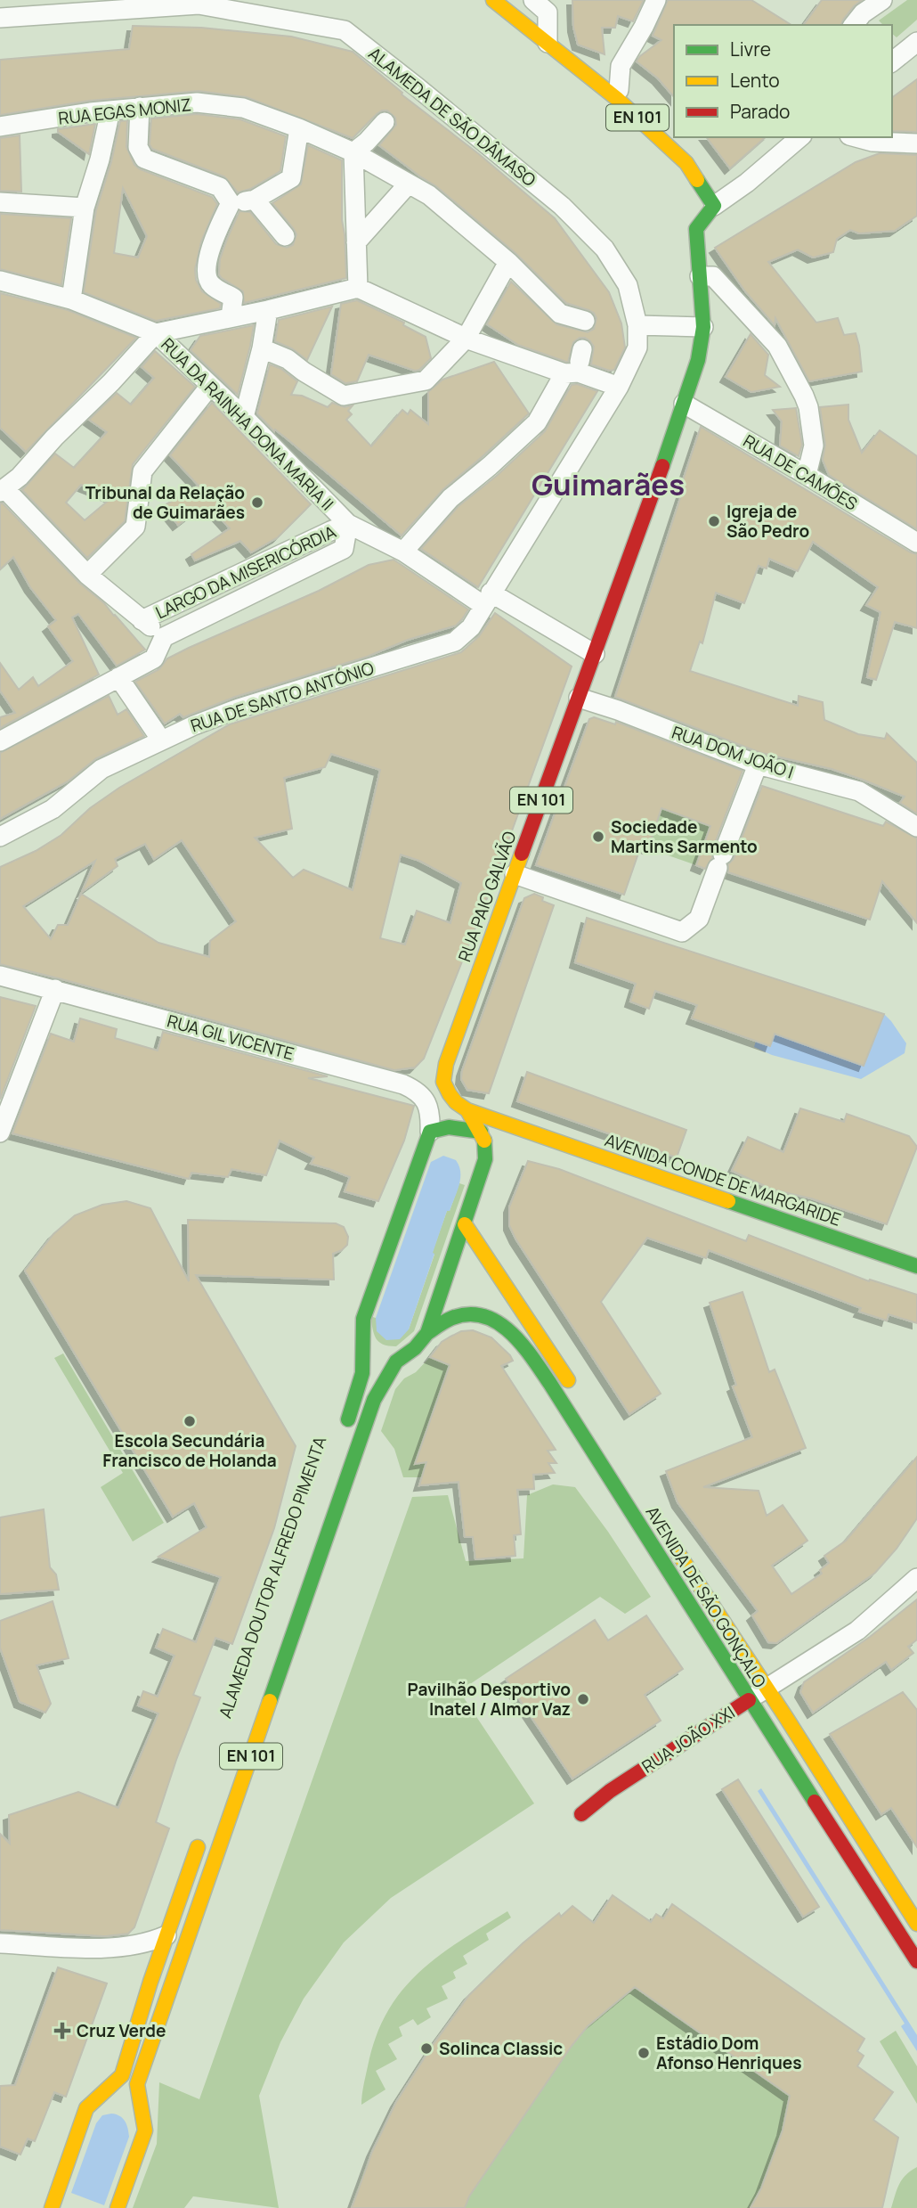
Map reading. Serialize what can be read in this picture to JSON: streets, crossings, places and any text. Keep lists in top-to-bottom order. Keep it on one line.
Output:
{"streets":{"main road":["EN 101","RUA PAIO GALVÃO","AVENIDA CONDE DE MARGARIDE","ALAMEDA DOUTOR ALFREDO PIMENTA","AVENIDA DE SÃO GONÇALO","RUA JOÃO XXI"],"street":["RUA EGAS MONIZ","ALAMEDA DE SÃO DÂMASO","RUA DA RAINHA DONA MARIA II","RUA DE CAMÕES","LARGO DA MISERICÓRDIA","RUA DE SANTO ANTÓNIO","RUA DOM JOÃO I","RUA GIL VICENTE"]},"crossings":[["ALAMEDA DE SÃO DÂMASO","RUA DE SANTO ANTÓNIO"],["EN 101","RUA DA RAINHA DONA MARIA II"],["EN 101","RUA DE CAMÕES"],["EN 101","RUA PAIO GALVÃO"],["EN 101","AVENIDA CONDE DE MARGARIDE"],["EN 101","AVENIDA DE SÃO GONÇALO"],["RUA DA RAINHA DONA MARIA II","LARGO DA MISERICÓRDIA"],["RUA DA RAINHA DONA MARIA II","RUA DE SANTO ANTÓNIO"],["RUA DA RAINHA DONA MARIA II","RUA PAIO GALVÃO"],["RUA DOM JOÃO I","RUA PAIO GALVÃO"],["RUA PAIO GALVÃO","AVENIDA CONDE DE MARGARIDE"],["RUA GIL VICENTE","ALAMEDA DOUTOR ALFREDO PIMENTA"],["AVENIDA DE SÃO GONÇALO","RUA JOÃO XXI"]],"districts":["Guimarães"],"places":{"other":["Tribunal da Relação de Guimarães","Igreja de São Pedro","Sociedade Martins Sarmento","Escola Secundária Francisco de Holanda","Pavilhão Desportivo Inatel / Almor Vaz","Solinca Classic","Estádio Dom Afonso Henriques"],"health":["Cruz Verde"]},"legend":["Livre","Lento","Parado"]}
